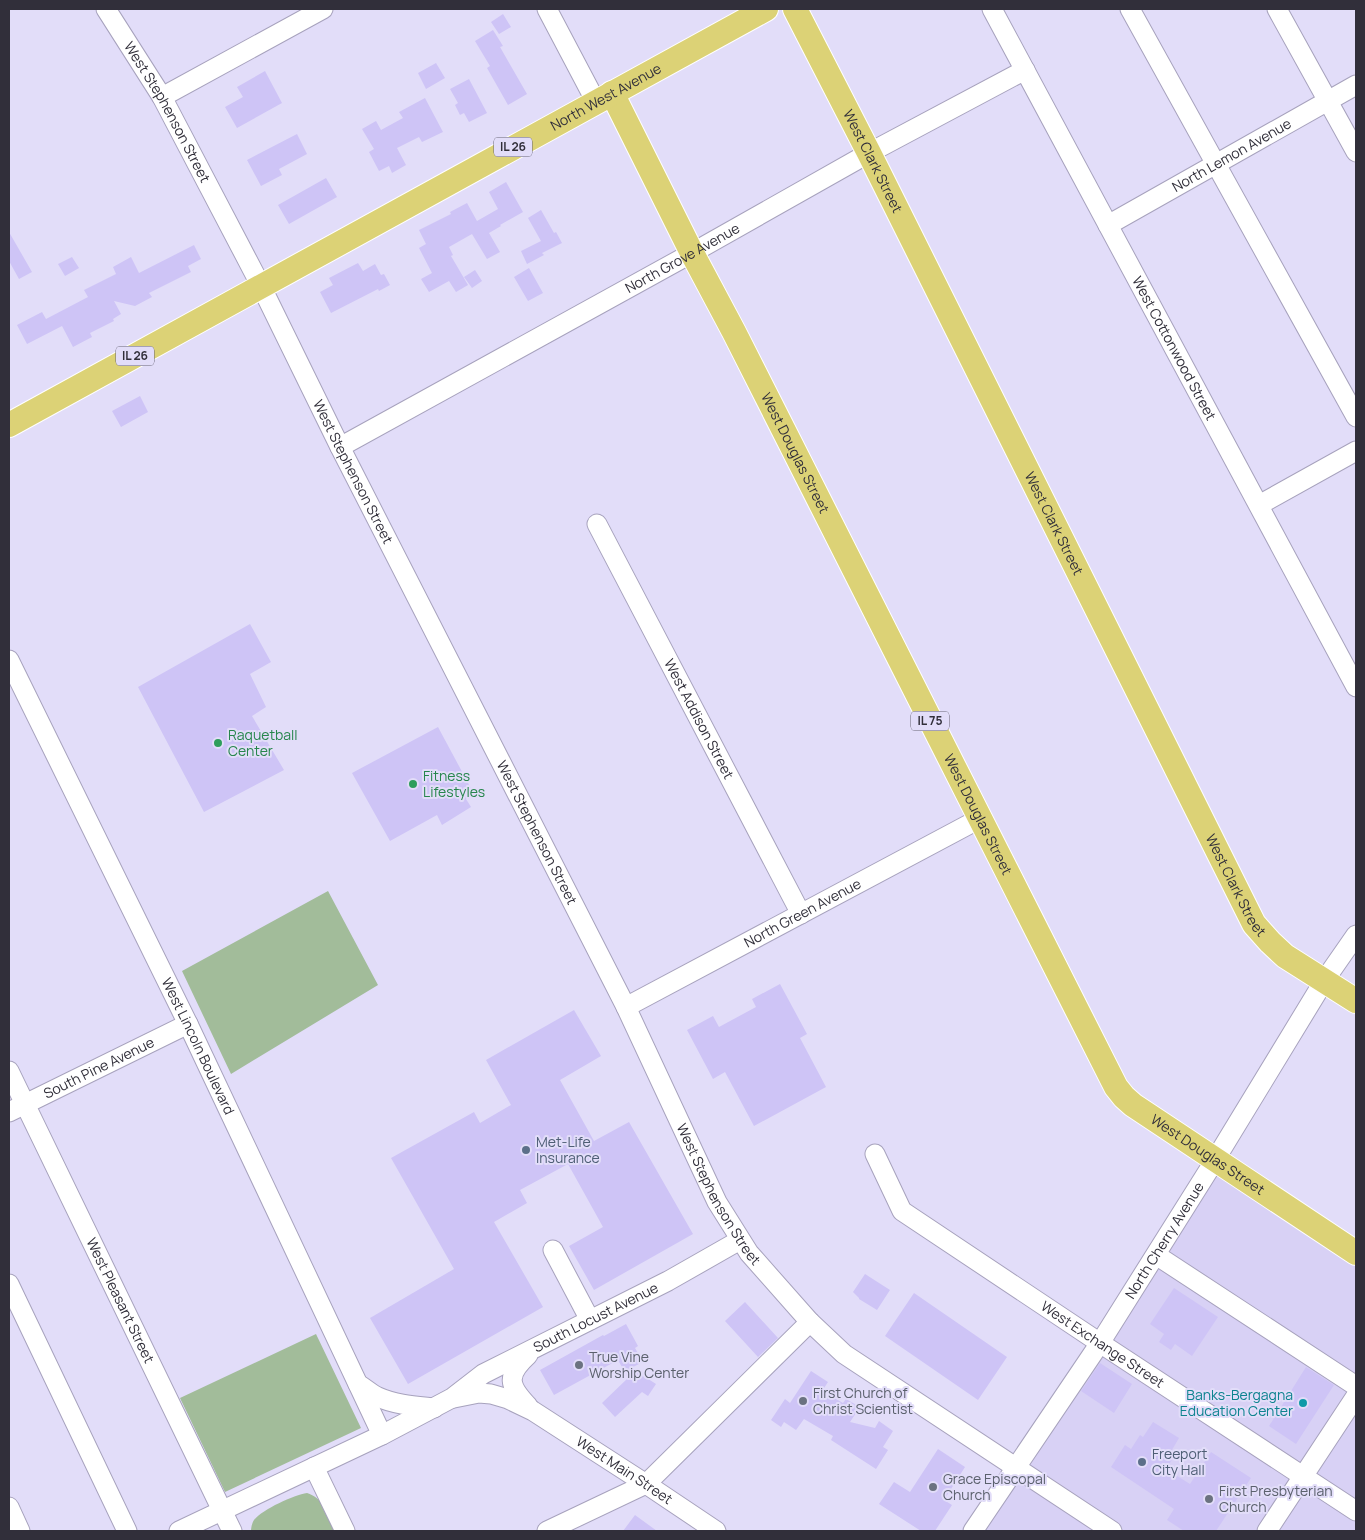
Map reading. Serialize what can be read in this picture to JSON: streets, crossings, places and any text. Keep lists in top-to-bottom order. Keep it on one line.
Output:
{"streets":{"main road":["North West Avenue","IL 26","West Clark Street","West Douglas Street","IL 75"],"street":["West Stephenson Street","North Lemon Avenue","North Grove Avenue","West Cottonwood Street","West Addison Street","North Green Avenue","West Lincoln Boulevard","South Pine Avenue","North Cherry Avenue","West Pleasant Street","South Locust Avenue","West Exchange Street","West Main Street"]},"crossings":[["North West Avenue","West Stephenson Street"],["North West Avenue","IL 26"],["North West Avenue","West Douglas Street"],["West Stephenson Street","IL 26"],["West Stephenson Street","North Grove Avenue"],["West Stephenson Street","North Green Avenue"],["West Stephenson Street","North Cherry Avenue"],["West Stephenson Street","South Locust Avenue"],["North Lemon Avenue","West Cottonwood Street"],["West Clark Street","North Grove Avenue"],["West Clark Street","North Cherry Avenue"],["North Grove Avenue","West Cottonwood Street"],["North Grove Avenue","West Douglas Street"],["West Douglas Street","North Green Avenue"],["West Douglas Street","North Cherry Avenue"],["West Addison Street","North Green Avenue"],["West Lincoln Boulevard","South Pine Avenue"],["West Lincoln Boulevard","South Locust Avenue"],["South Pine Avenue","West Pleasant Street"],["North Cherry Avenue","West Exchange Street"],["West Pleasant Street","South Locust Avenue"],["South Locust Avenue","West Main Street"]],"places":["Raquetball Center","Fitness Lifestyles","Met-Life Insurance","True Vine Worship Center","First Church of Christ Scientist","Banks-Bergagna Education Center","Freeport City Hall","Grace Episcopal Church","First Presbyterian Church"]}
